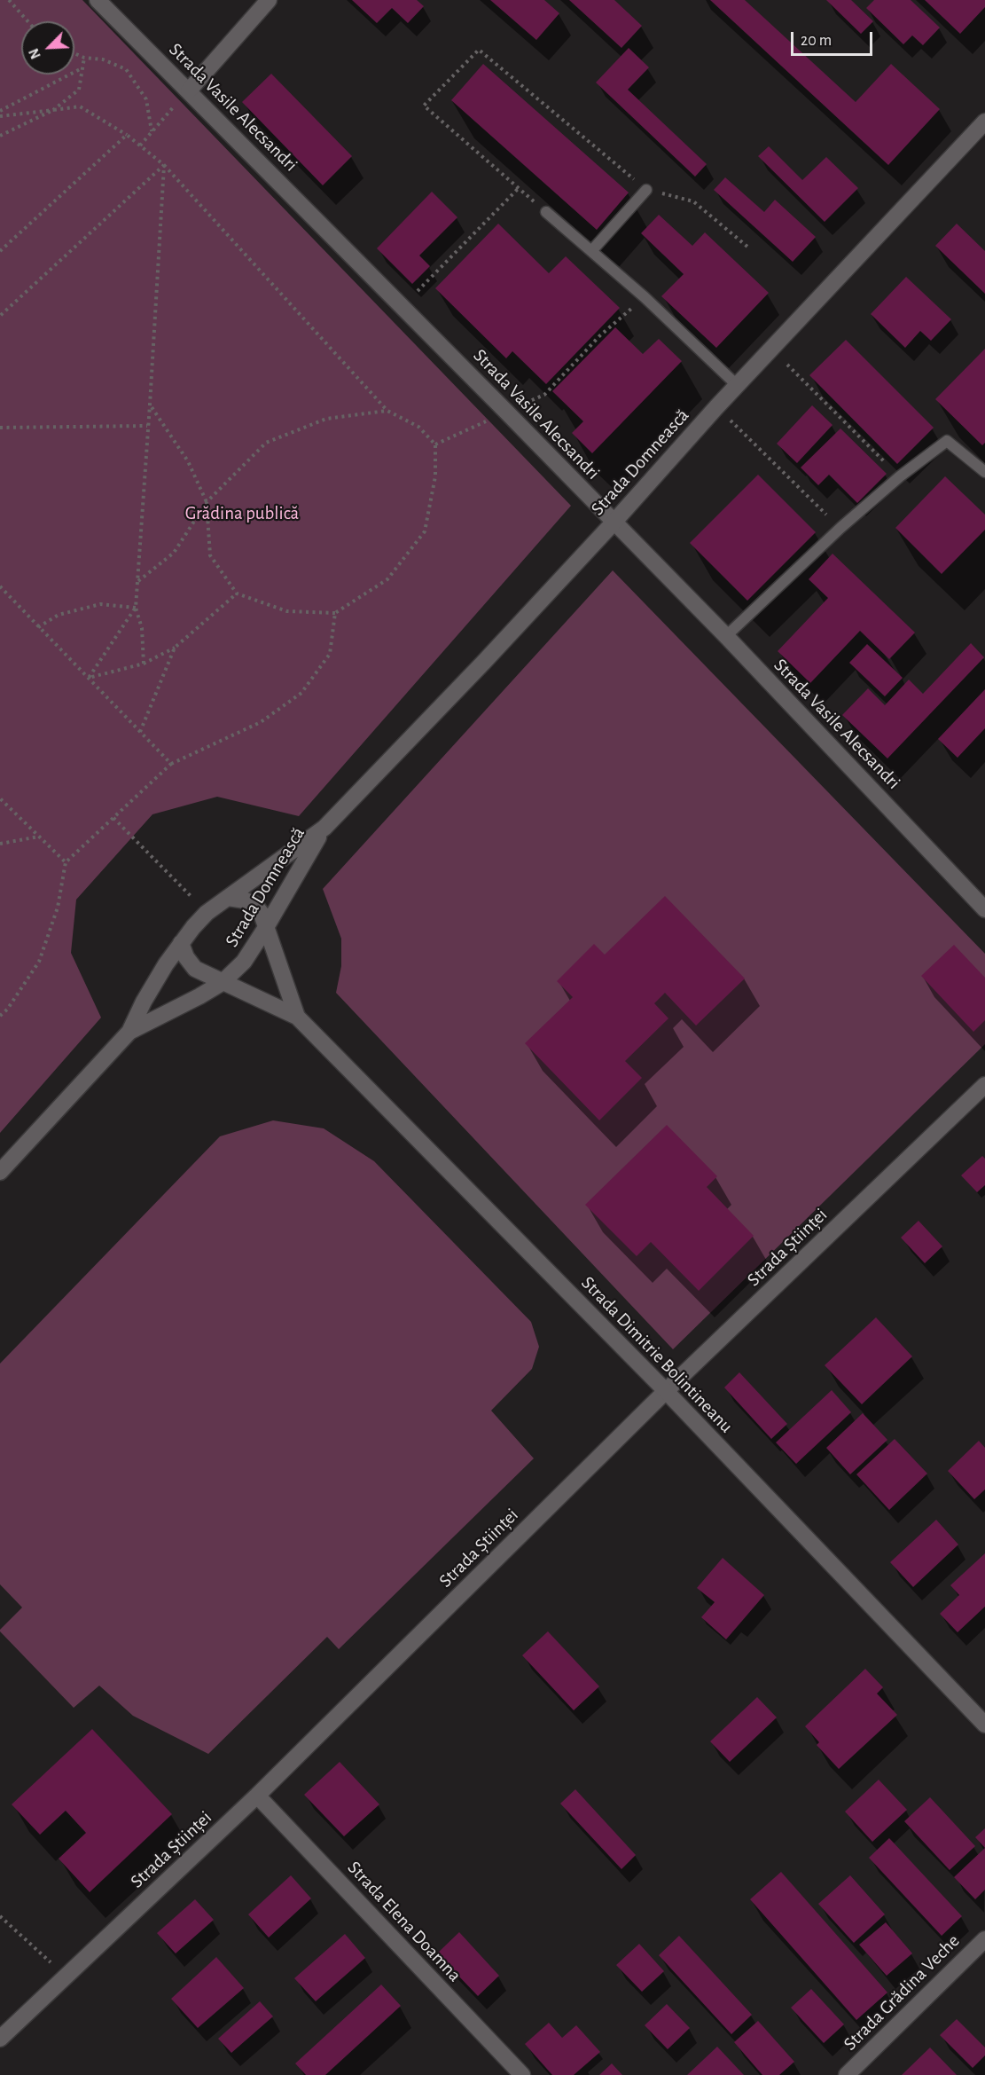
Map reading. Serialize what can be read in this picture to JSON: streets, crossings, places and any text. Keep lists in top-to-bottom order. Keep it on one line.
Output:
{"streets":{"street":["Strada Vasile Alecsandri","Strada Domnească","Strada Științei","Strada Dimitrie Bolintineanu","Strada Elena Doamna","Strada Grădina Veche"]},"crossings":[["Strada Vasile Alecsandri","Strada Domnească"],["Strada Domnească","Strada Dimitrie Bolintineanu"],["Strada Științei","Strada Dimitrie Bolintineanu"],["Strada Științei","Strada Elena Doamna"]],"parks":["Grădina publică"],"scale_bar":"20 m","north":"bottom left"}
